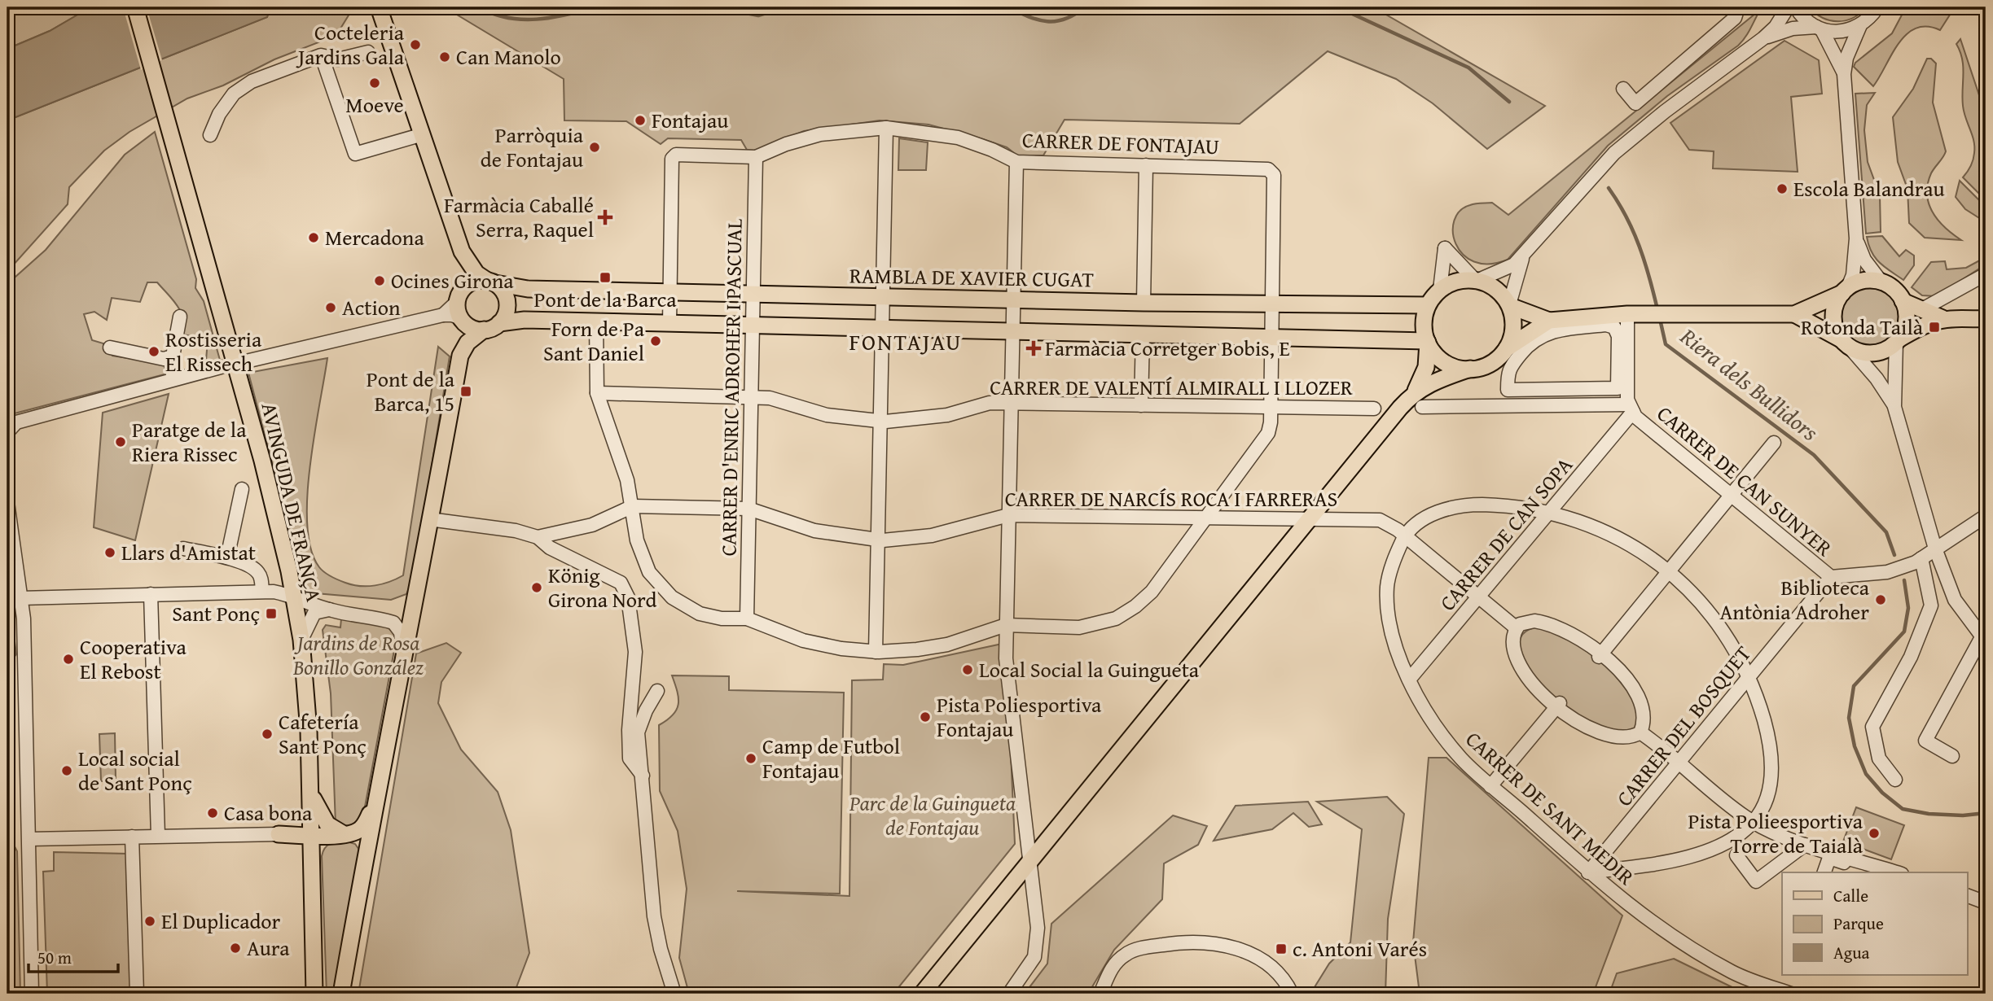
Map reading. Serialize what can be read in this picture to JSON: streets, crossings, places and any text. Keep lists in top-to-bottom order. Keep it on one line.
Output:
{"streets":{"main road":["RAMBLA DE XAVIER CUGAT","AVINGUDA DE FRANÇA"],"street":["CARRER DE FONTAJAU","CARRER D'ENRIC ADROHER I PASCUAL","CARRER DE VALENTÍ ALMIRALL I LLOZER","CARRER DE CAN SUNYER","CARRER DE NARCÍS ROCA I FARRERAS","CARRER DE CAN SOPA","CARRER DEL BOSQUET","CARRER DE SANT MEDIR"]},"crossings":[["CARRER DE FONTAJAU","RAMBLA DE XAVIER CUGAT"],["CARRER DE FONTAJAU","CARRER D'ENRIC ADROHER I PASCUAL"],["RAMBLA DE XAVIER CUGAT","CARRER D'ENRIC ADROHER I PASCUAL"],["CARRER D'ENRIC ADROHER I PASCUAL","CARRER DE VALENTÍ ALMIRALL I LLOZER"],["CARRER D'ENRIC ADROHER I PASCUAL","CARRER DE NARCÍS ROCA I FARRERAS"],["CARRER DE CAN SUNYER","CARRER DE CAN SOPA"],["CARRER DE CAN SUNYER","CARRER DEL BOSQUET"],["CARRER DE NARCÍS ROCA I FARRERAS","CARRER DE CAN SOPA"],["CARRER DE NARCÍS ROCA I FARRERAS","CARRER DE SANT MEDIR"],["CARRER DE CAN SOPA","CARRER DE SANT MEDIR"],["CARRER DEL BOSQUET","CARRER DE SANT MEDIR"]],"districts":["FONTAJAU"],"water":["Riera dels Bullidors"],"parks":["Jardins de Rosa Bonillo González","Parc de la Guingueta de Fontajau"],"places":{"other":["Cocteleria Jardins Gala","Can Manolo","Moeve","Fontajau","Parròquia de Fontajau","Escola Balandrau","Mercadona","Ocines Girona","Action","Forn de Pa Sant Daniel","Rostisseria El Rissech","Paratge de la Riera Rissec","Llars d'Amistat","König Girona Nord","Biblioteca Antònia Adroher","Cooperativa El Rebost","Local Social la Guingueta","Pista Poliesportiva Fontajau","Cafetería Sant Ponç","Camp de Futbol Fontajau","Local social de Sant Ponç","Casa bona","Pista Polieesportiva Torre de Taialà","El Duplicador","Aura"],"health":["Farmàcia Caballé Serra, Raquel","Farmàcia Corretger Bobis, E"],"transit":["Pont de la Barca","Rotonda Tailà","Pont de la Barca, 15","Sant Ponç","c. Antoni Varés"]},"legend":["Calle","Parque","Agua"],"scale_bar":"50 m"}
